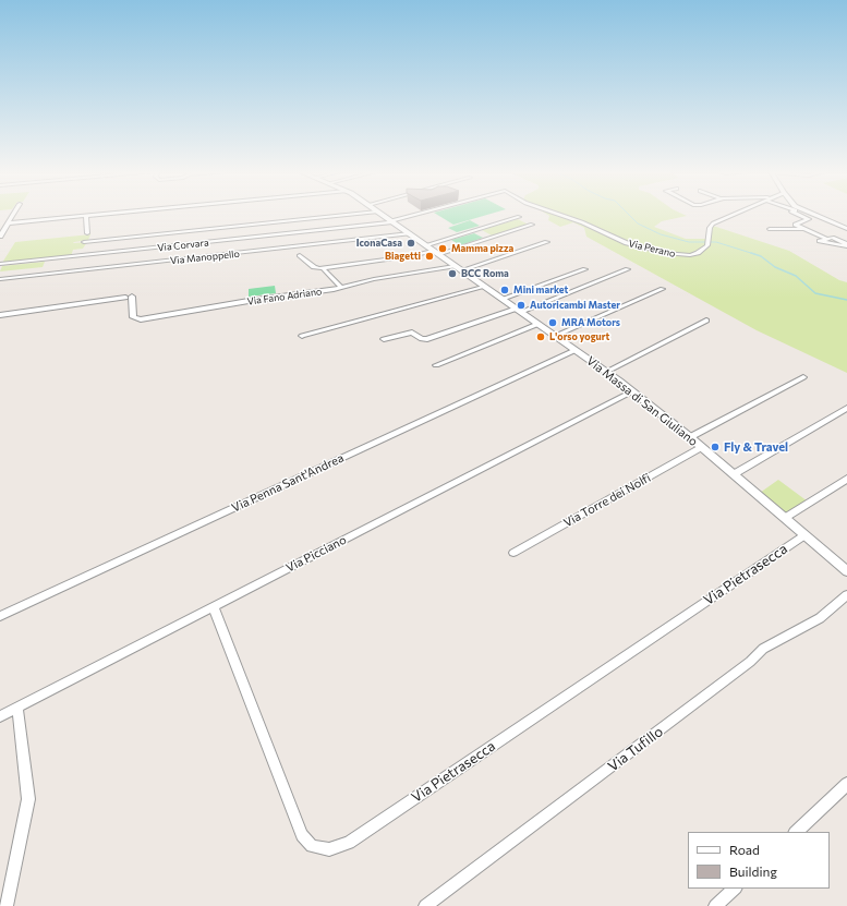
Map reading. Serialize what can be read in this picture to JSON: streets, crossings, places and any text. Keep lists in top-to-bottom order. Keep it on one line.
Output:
{"streets":{"street":["Via Corvara","Via Perano","Via Manoppello","Via Fano Adriano","Via Massa di San Giuliano","Via Penna Sant'Andrea","Via Torre dei Nolfi","Via Picciano","Via Pietrasecca","Via Tufillo"]},"crossings":[["Via Corvara","Via Massa di San Giuliano"],["Via Manoppello","Via Massa di San Giuliano"],["Via Fano Adriano","Via Massa di San Giuliano"],["Via Massa di San Giuliano","Via Penna Sant'Andrea"],["Via Massa di San Giuliano","Via Torre dei Nolfi"],["Via Massa di San Giuliano","Via Picciano"],["Via Massa di San Giuliano","Via Pietrasecca"],["Via Picciano","Via Pietrasecca"]],"places":["IconaCasa","Mamma pizza","Biagetti","BCC Roma","Mini market","Autoricambi Master","MRA Motors","L'orso yogurt","Fly & Travel"],"legend":["Road","Building"]}
